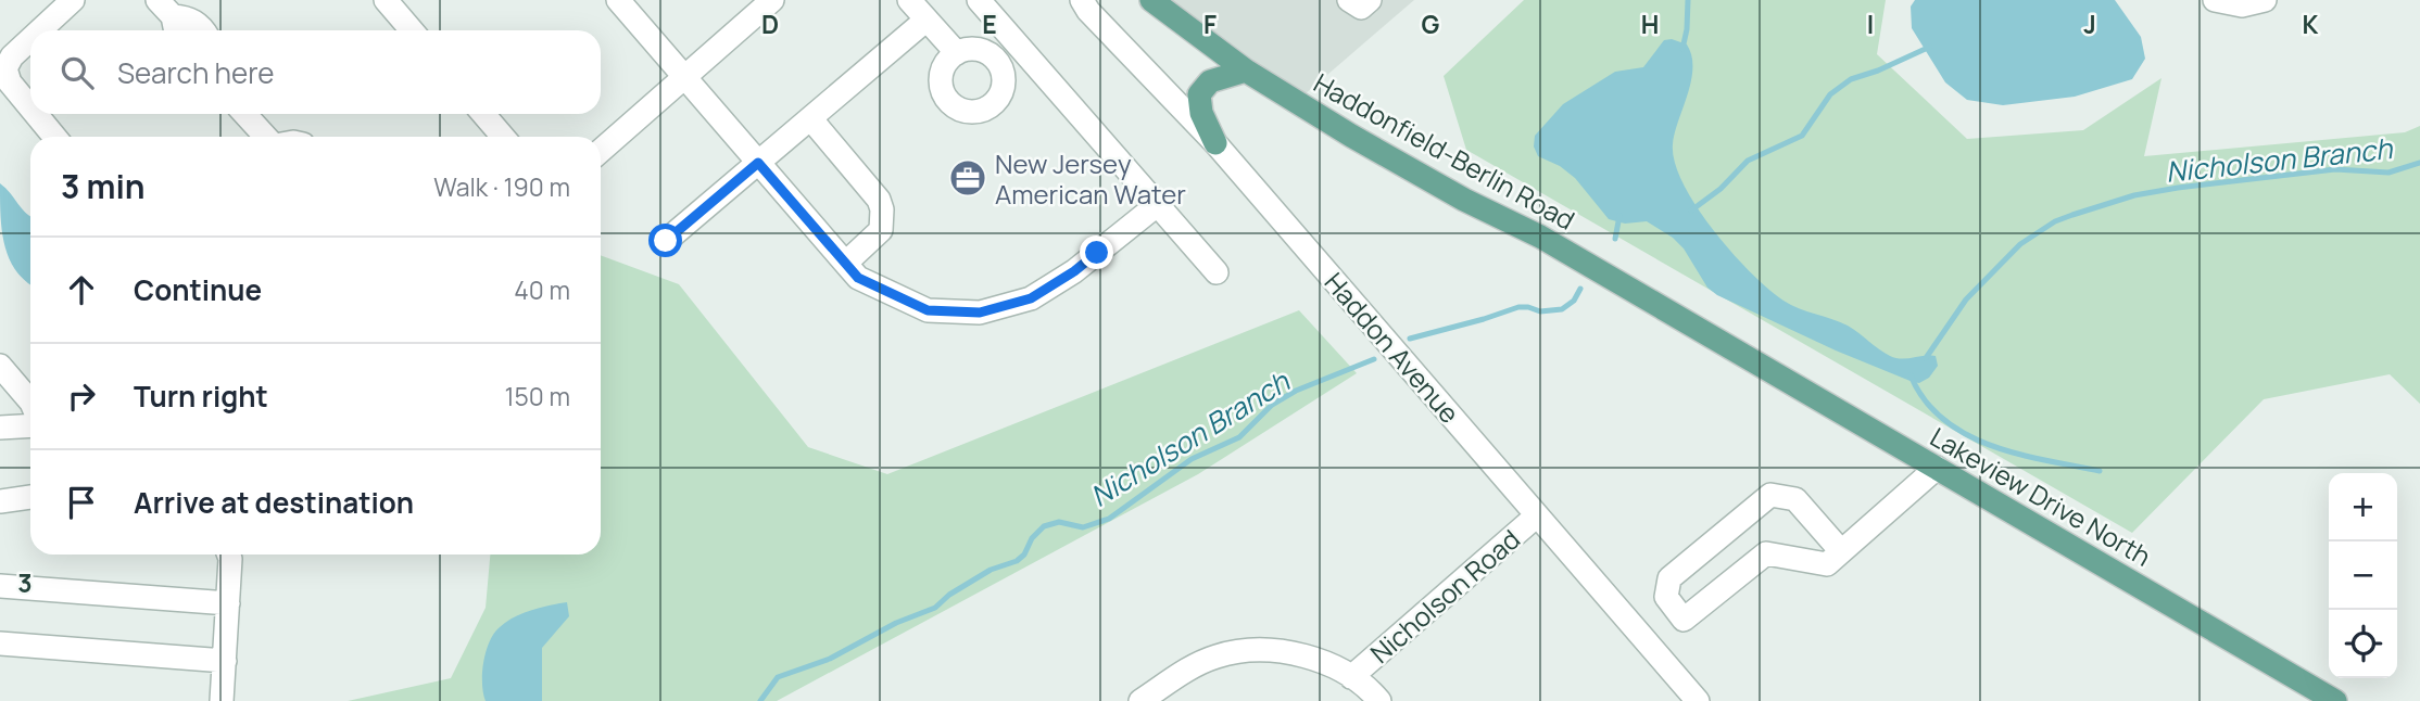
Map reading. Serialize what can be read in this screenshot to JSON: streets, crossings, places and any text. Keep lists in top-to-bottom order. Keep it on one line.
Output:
{"streets":{"main road":["Haddonfield-Berlin Road","Lakeview Drive North"],"street":["Haddon Avenue","Nicholson Road"]},"crossings":[["Haddonfield-Berlin Road","Lakeview Drive North"],["Haddon Avenue","Nicholson Road"]],"water":["Nicholson Branch"],"places":{"office":["New Jersey American Water"]},"page":{"search":"Search here","heading":["3 min","Walk · 190 m"],"list":[["Continue","40 m"],["Turn right","150 m"],"Arrive at destination"],"map_buttons":["+","−"]},"grid":{"columns":["D","E","F","G","H","I","J","K"],"rows":["3"]}}
